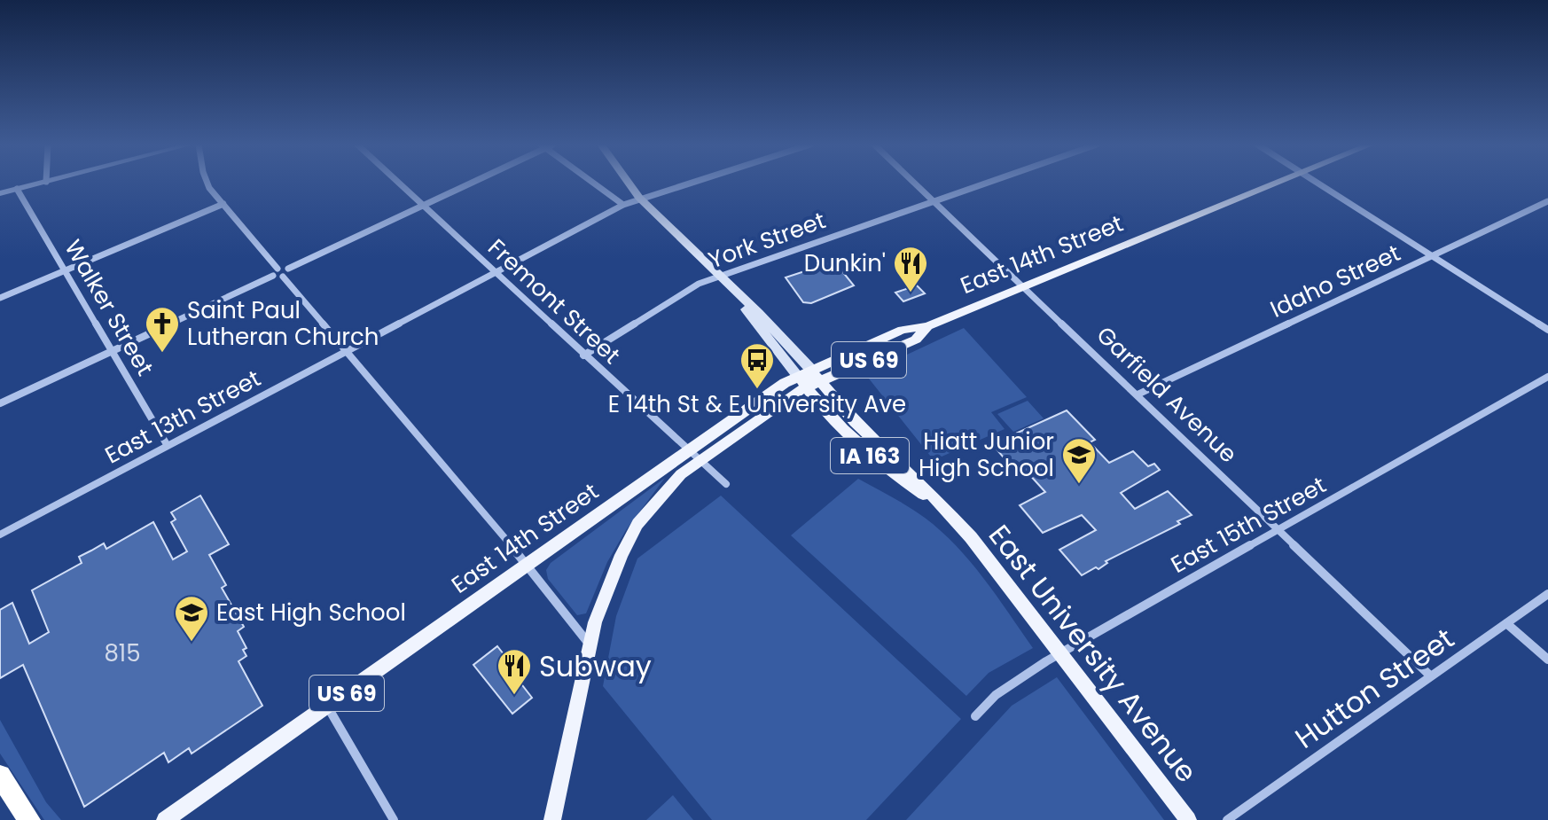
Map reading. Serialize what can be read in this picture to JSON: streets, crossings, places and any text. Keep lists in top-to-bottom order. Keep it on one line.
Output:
{"streets":{"main road":["East 14th Street","US 69","IA 163","East University Avenue"],"street":["York Street","Idaho Street","Fremont Street","Walker Street","Garfield Avenue","East 13th Street","East 15th Street","Hutton Street"]},"crossings":[["York Street","Fremont Street"],["York Street","Garfield Avenue"],["York Street","East University Avenue"],["East 14th Street","Fremont Street"],["East 14th Street","US 69"],["East 14th Street","Garfield Avenue"],["East 14th Street","East University Avenue"],["Idaho Street","Garfield Avenue"],["Fremont Street","US 69"],["Fremont Street","East 13th Street"],["Walker Street","East 13th Street"],["Garfield Avenue","East 15th Street"],["Garfield Avenue","Hutton Street"],["East 13th Street","East University Avenue"],["East 15th Street","East University Avenue"]],"places":{"restaurant":["Dunkin'","Subway"],"church":["Saint Paul Lutheran Church"],"bus stop":["E 14th St & E University Ave"],"school or university":["Hiatt Junior High School","East High School"]},"house_numbers":["815"]}
